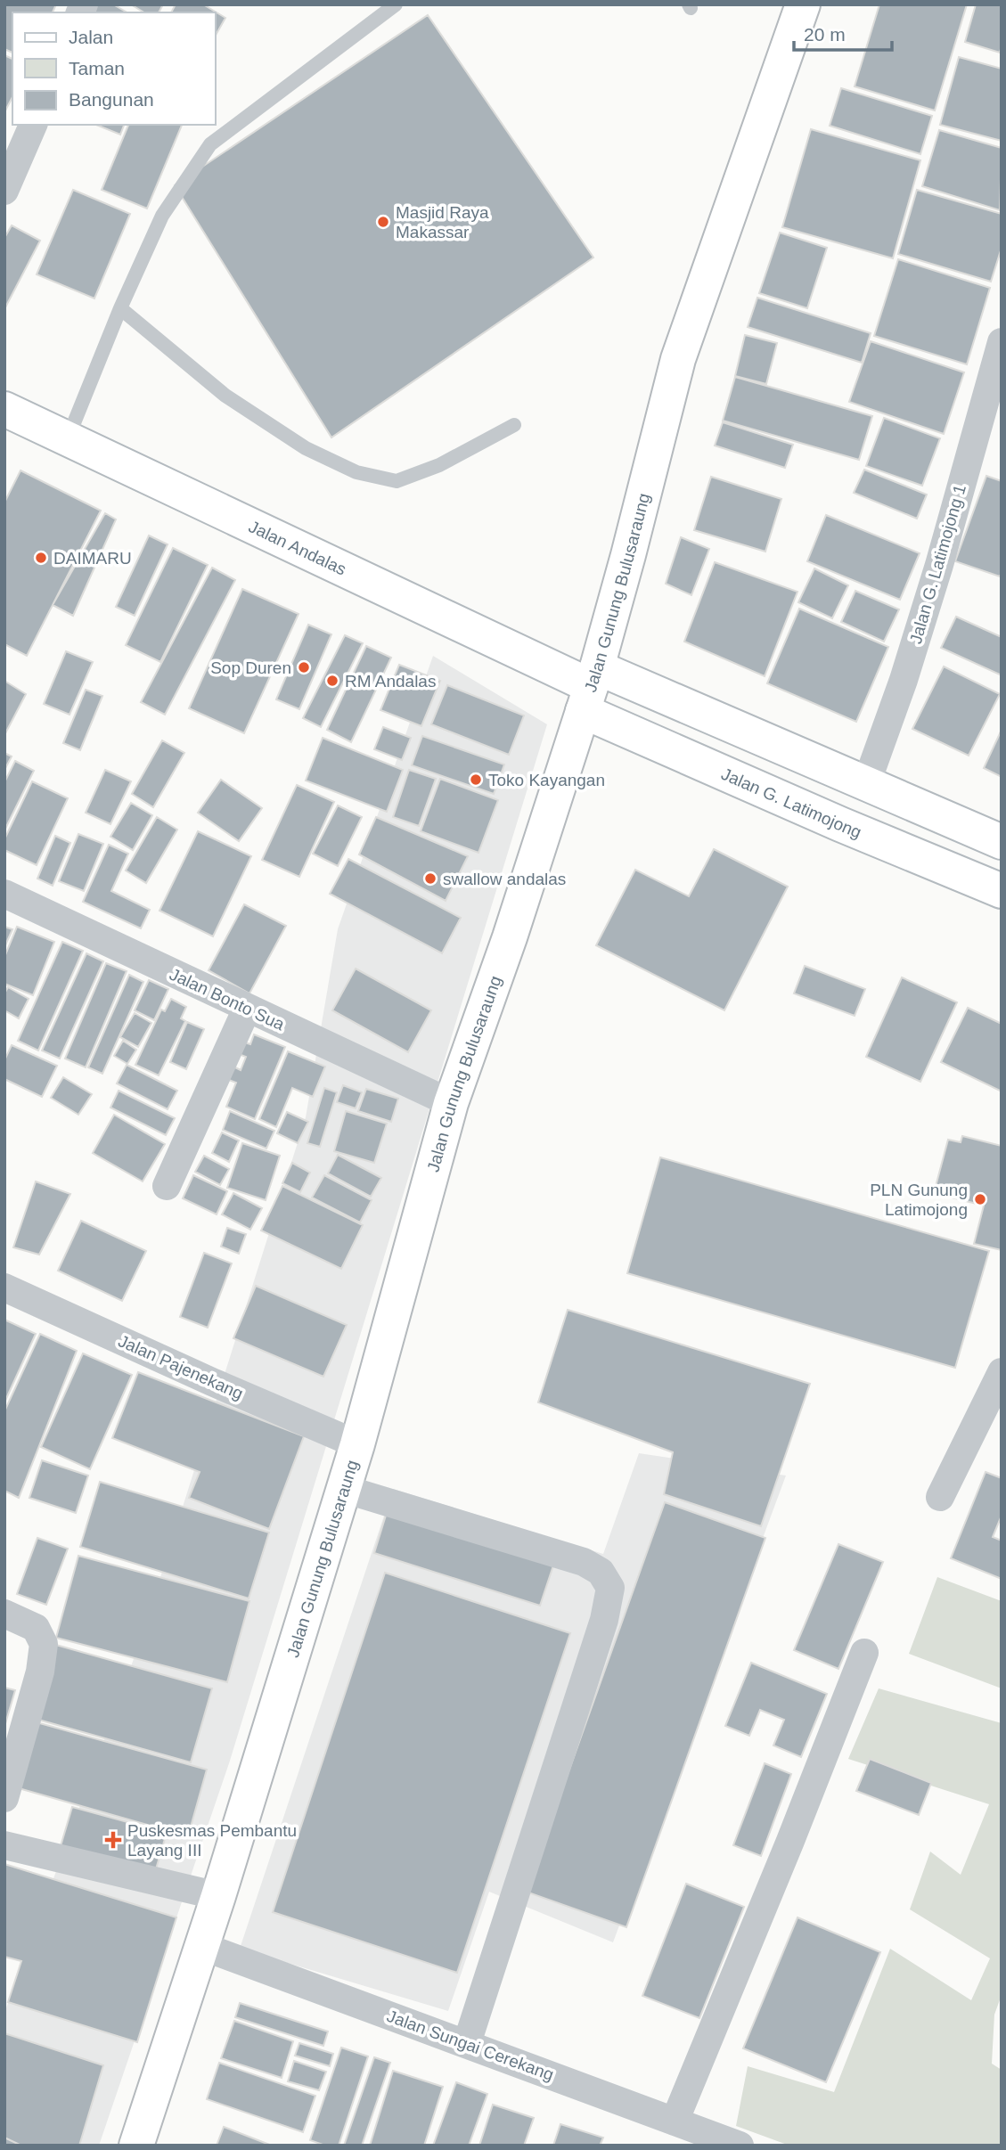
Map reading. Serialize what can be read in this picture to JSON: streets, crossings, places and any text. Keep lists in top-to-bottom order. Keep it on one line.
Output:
{"streets":{"main road":["Jalan Andalas","Jalan Gunung Bulusaraung","Jalan G. Latimojong"],"street":["Jalan G. Latimojong 1","Jalan Bonto Sua","Jalan Pajenekang","Jalan Sungai Cerekang"]},"crossings":[["Jalan Andalas","Jalan Gunung Bulusaraung"],["Jalan Andalas","Jalan G. Latimojong"],["Jalan Gunung Bulusaraung","Jalan G. Latimojong"],["Jalan Gunung Bulusaraung","Jalan Bonto Sua"],["Jalan Gunung Bulusaraung","Jalan Pajenekang"],["Jalan Gunung Bulusaraung","Jalan Sungai Cerekang"]],"places":{"other":["Masjid Raya Makassar","DAIMARU","Sop Duren","RM Andalas","Toko Kayangan","swallow andalas","PLN Gunung Latimojong"],"health":["Puskesmas Pembantu Layang III"]},"legend":["Jalan","Taman","Bangunan"],"scale_bar":"20 m"}
